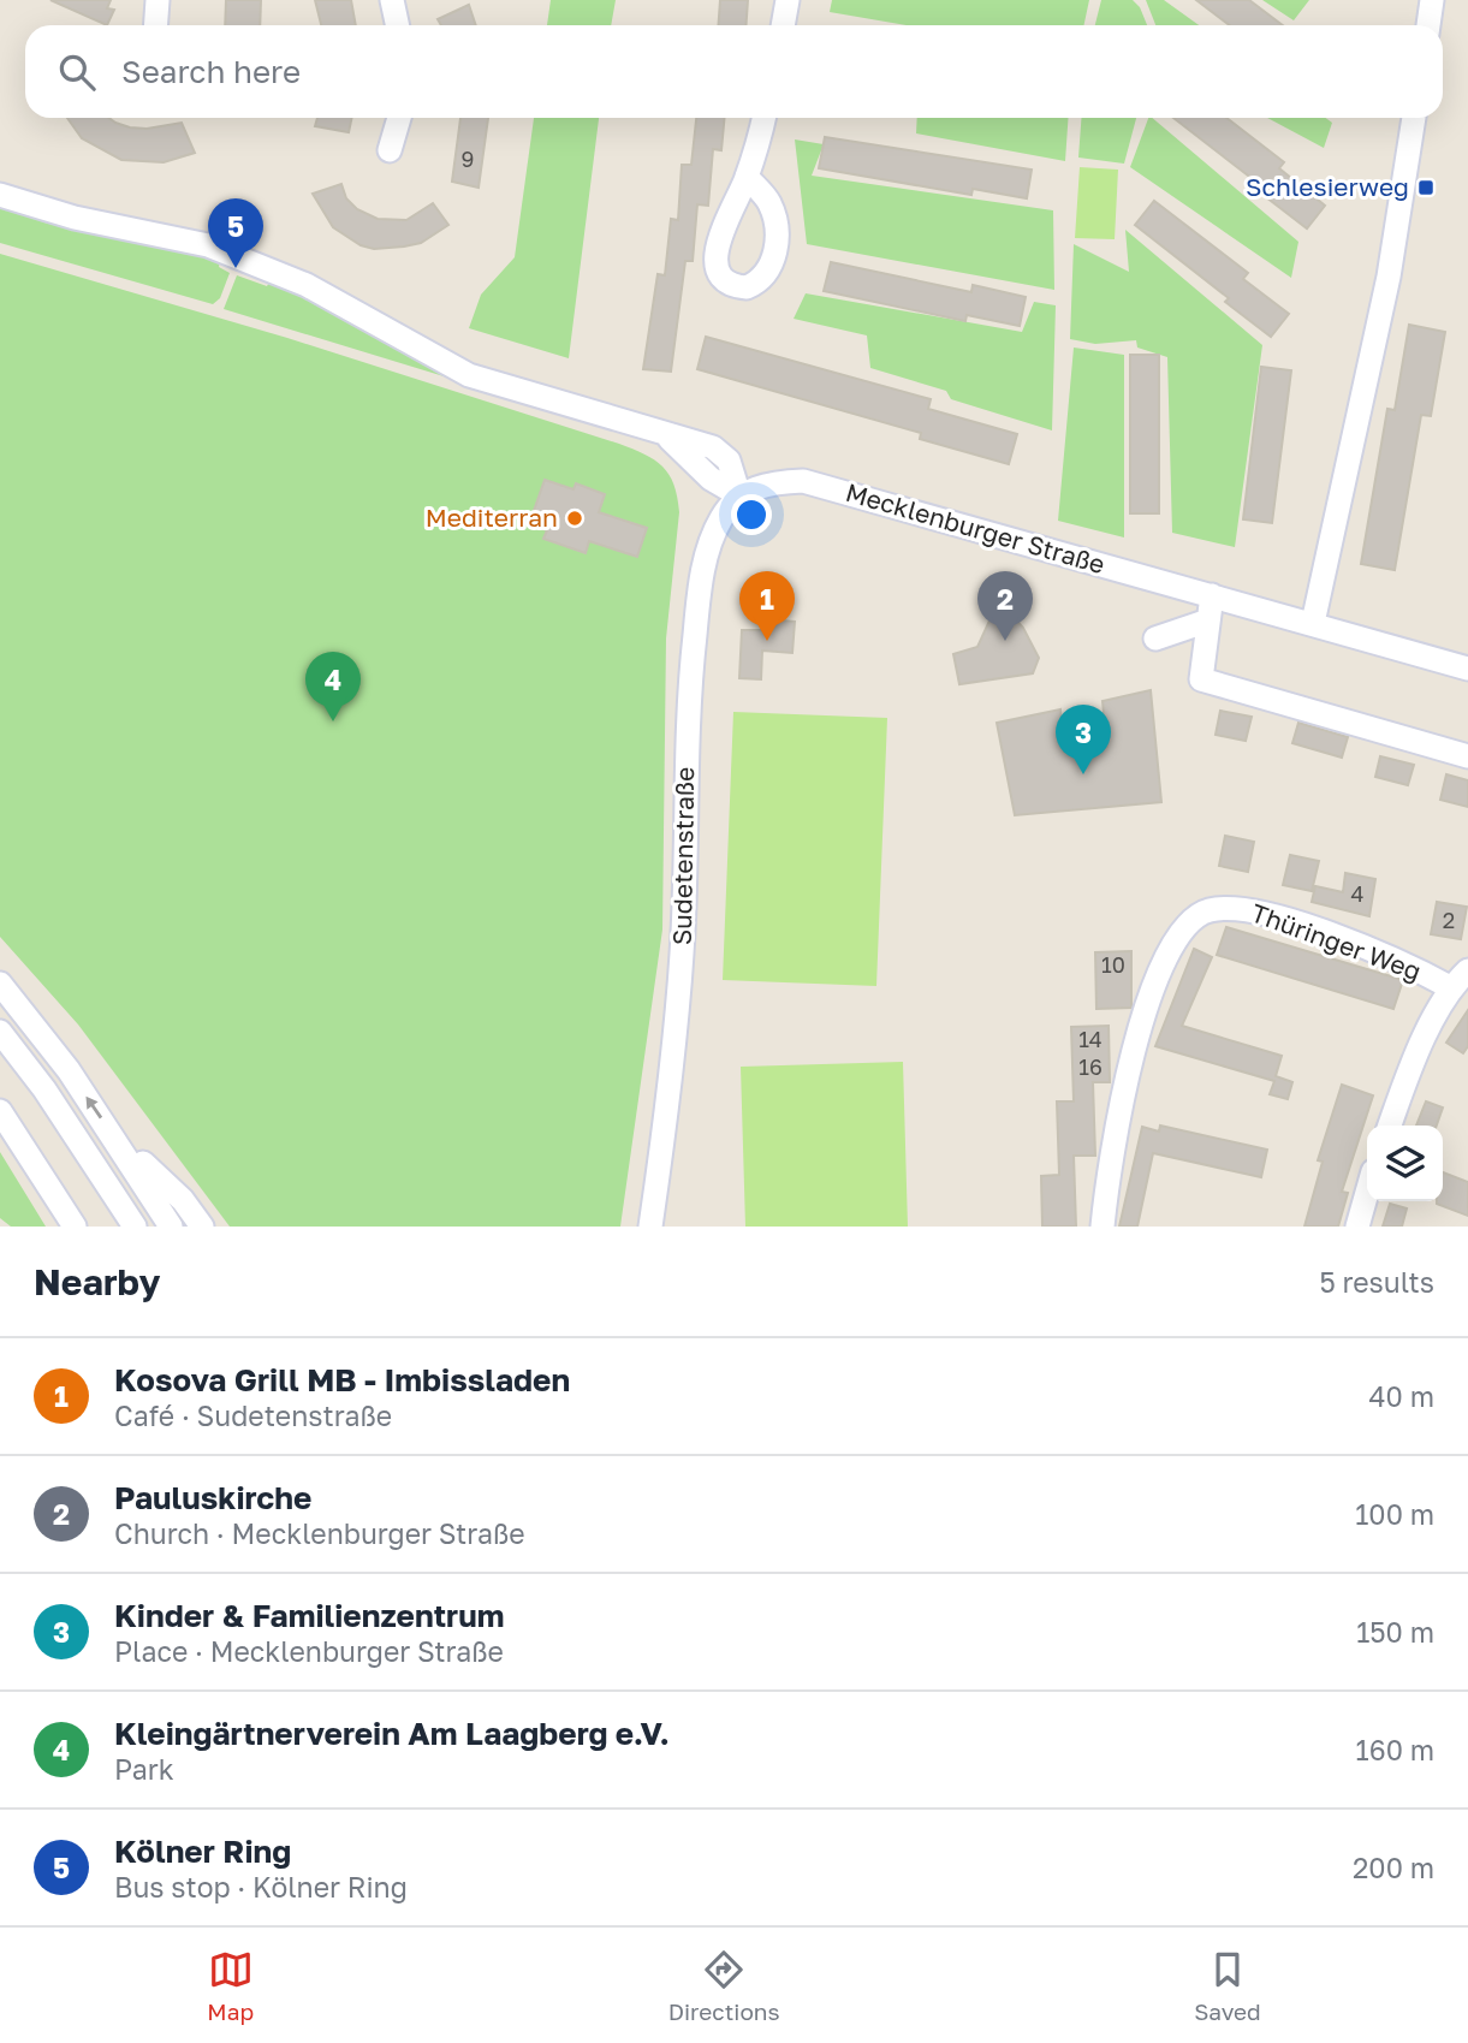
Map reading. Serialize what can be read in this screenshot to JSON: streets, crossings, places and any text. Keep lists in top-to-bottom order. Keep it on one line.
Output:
{"streets":{"street":["Mecklenburger Straße","Sudetenstraße","Thüringer Weg"]},"crossings":[["Mecklenburger Straße","Sudetenstraße"]],"places":{"transit":["Schlesierweg"],"other":["Mediterran"]},"house_numbers":["9","4","2","10","14","16"],"page":{"search":"Search here","pins":["5","1","2","4","3"],"heading":["Nearby","5 results"],"list":[{"mark":"1","name":"Kosova Grill MB - Imbissladen","note":"Café · Sudetenstraße","value":"40 m"},{"mark":"2","name":"Pauluskirche","note":"Church · Mecklenburger Straße","value":"100 m"},{"mark":"3","name":"Kinder & Familienzentrum","note":"Place · Mecklenburger Straße","value":"150 m"},{"mark":"4","name":"Kleingärtnerverein Am Laagberg e.V.","note":"Park","value":"160 m"},{"mark":"5","name":"Kölner Ring","note":"Bus stop · Kölner Ring","value":"200 m"}],"nav":["Map","Directions","Saved"]}}
